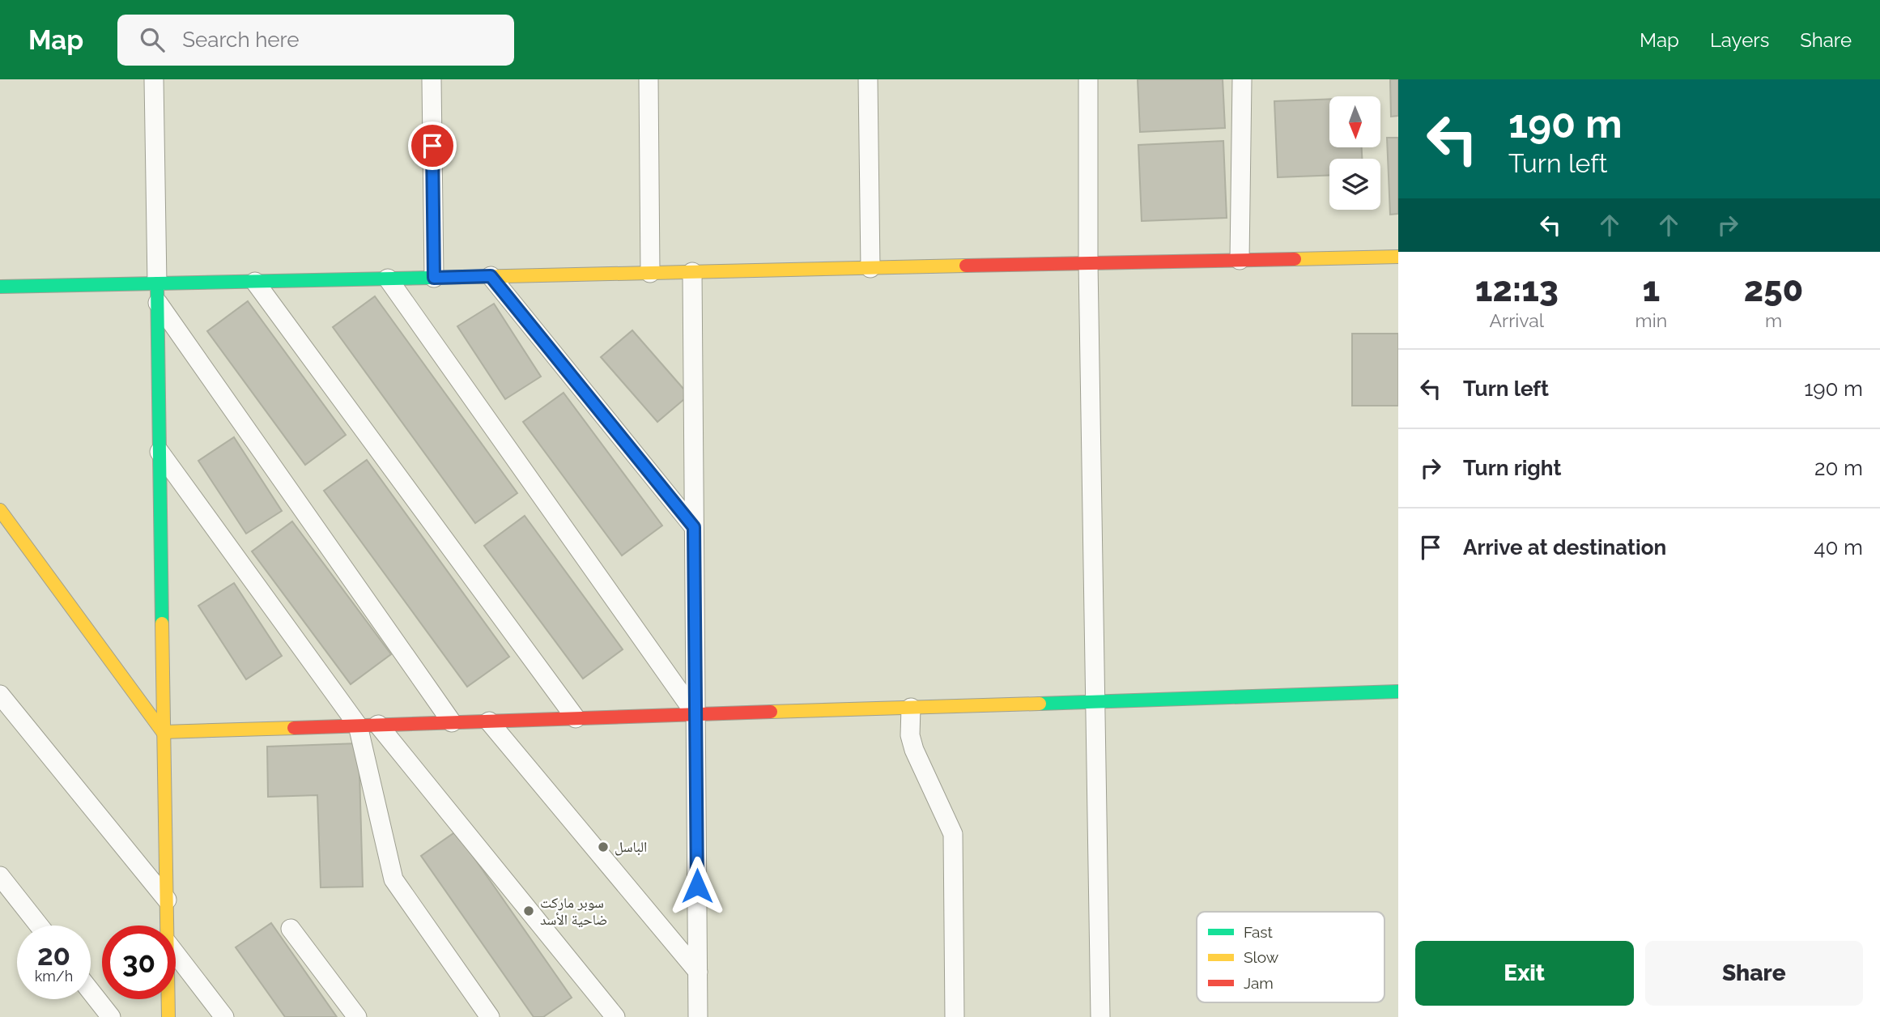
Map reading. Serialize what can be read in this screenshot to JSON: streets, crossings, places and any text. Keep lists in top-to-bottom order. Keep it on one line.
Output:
{"places":["الباسل","سوبر ماركت ضاحية الأسد"],"legend":["Fast","Slow","Jam"],"north":"bottom","page":{"header":"Map","search":"Search here","nav":["Map","Layers","Share"],"turn":["190 m","Turn left"],"eta":["12:13","Arrival","1","min","250","m"],"list":[{"name":"Turn left","value":"190 m"},{"name":"Turn right","value":"20 m"},{"name":"Arrive at destination","value":"40 m"}],"speed":"20 km/h","limit":"30","buttons":["Exit","Share"]}}
